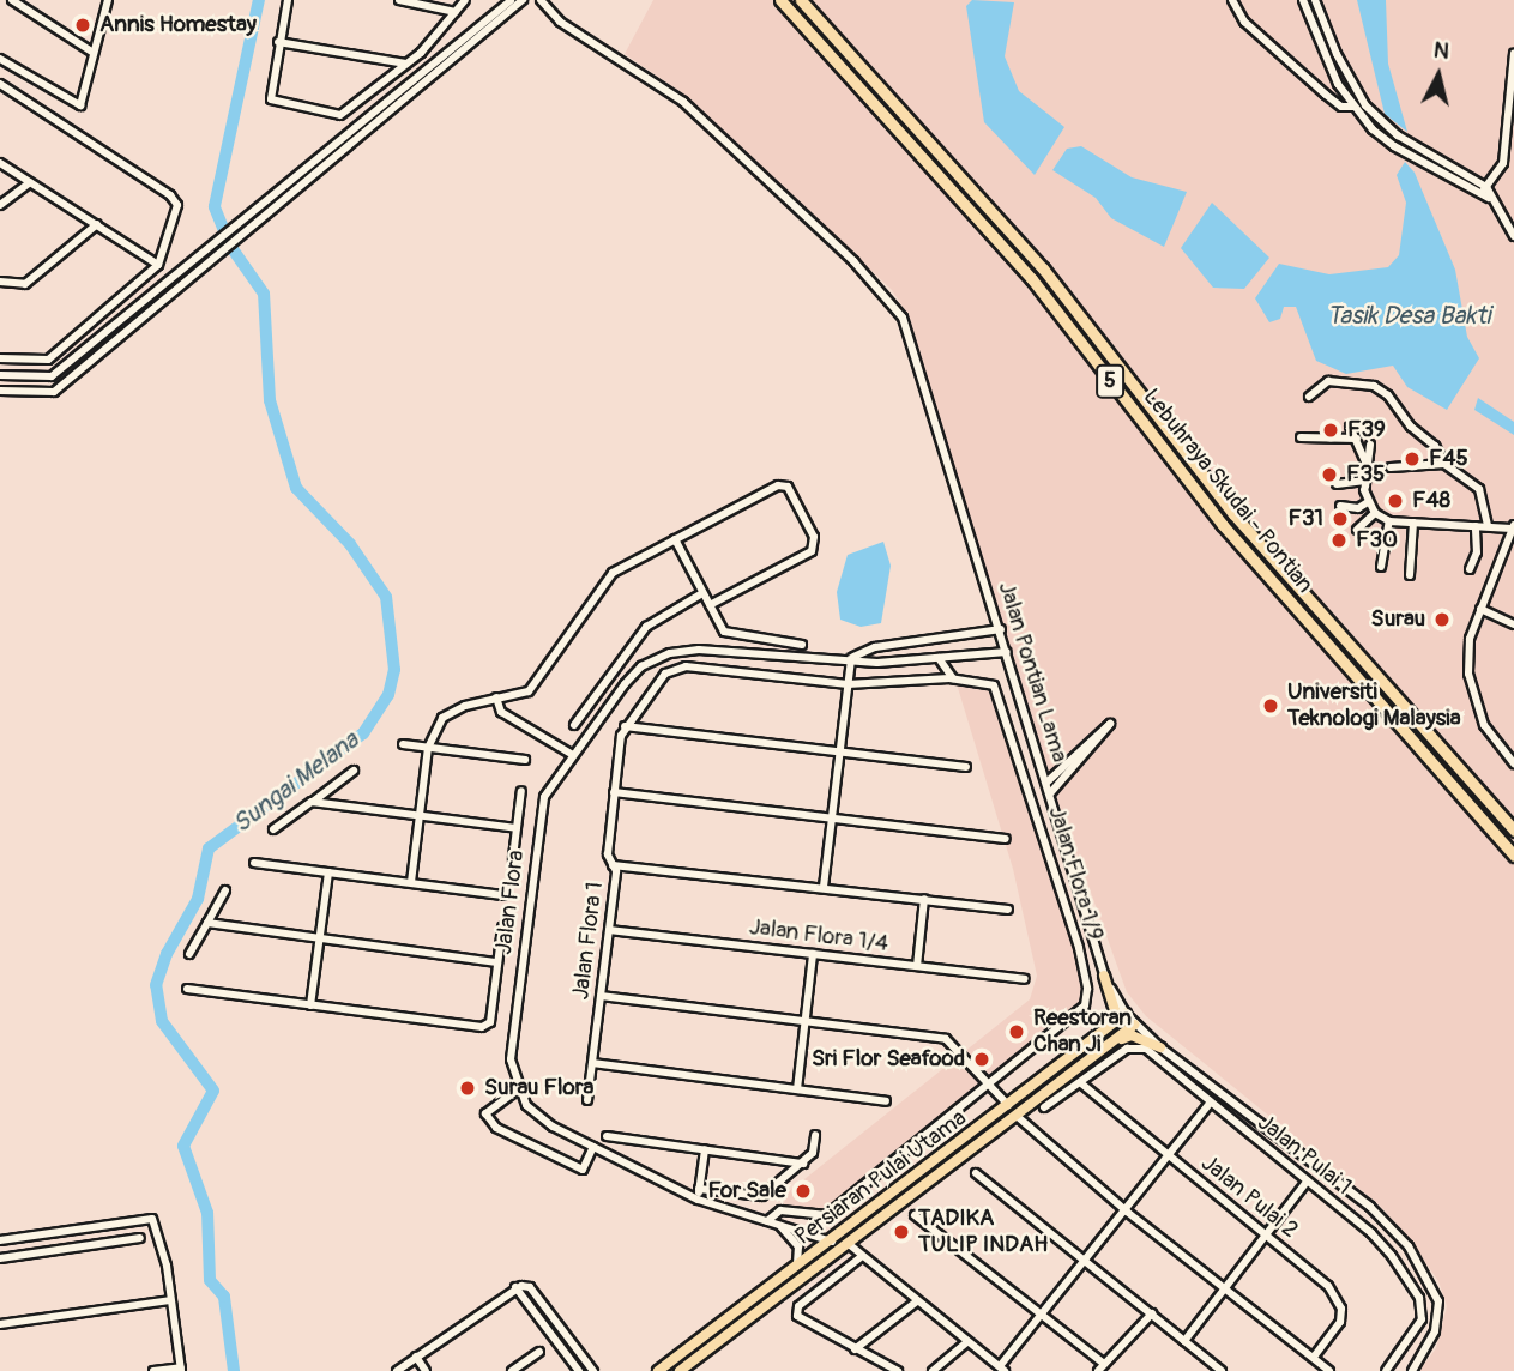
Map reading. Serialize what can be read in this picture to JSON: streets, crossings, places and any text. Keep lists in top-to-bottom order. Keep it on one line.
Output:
{"streets":{"highway":["5","Lebuhraya Skudai - Pontian"],"main road":["Persiaran Pulai Utama"],"street":["Jalan Pontian Lama","Jalan Flora 1/9","Jalan Flora","Jalan Flora 1/4","Jalan Flora 1","Jalan Pulai 1","Jalan Pulai 2"]},"crossings":[["Jalan Pontian Lama","Jalan Flora"],["Jalan Pontian Lama","Persiaran Pulai Utama"],["Jalan Flora 1/9","Jalan Flora 1"],["Jalan Flora 1/4","Jalan Flora 1"],["Jalan Pulai 1","Jalan Pulai 2"]],"water":["Tasik Desa Bakti","Sungai Melana"],"places":["Annis Homestay","F39","F45","F35","F48","F31","F30","Surau","Universiti Teknologi Malaysia","Reestoran Chan Ji","Sri Flor Seafood","Surau Flora","For Sale","TADIKA TULIP INDAH"],"north":"top"}
